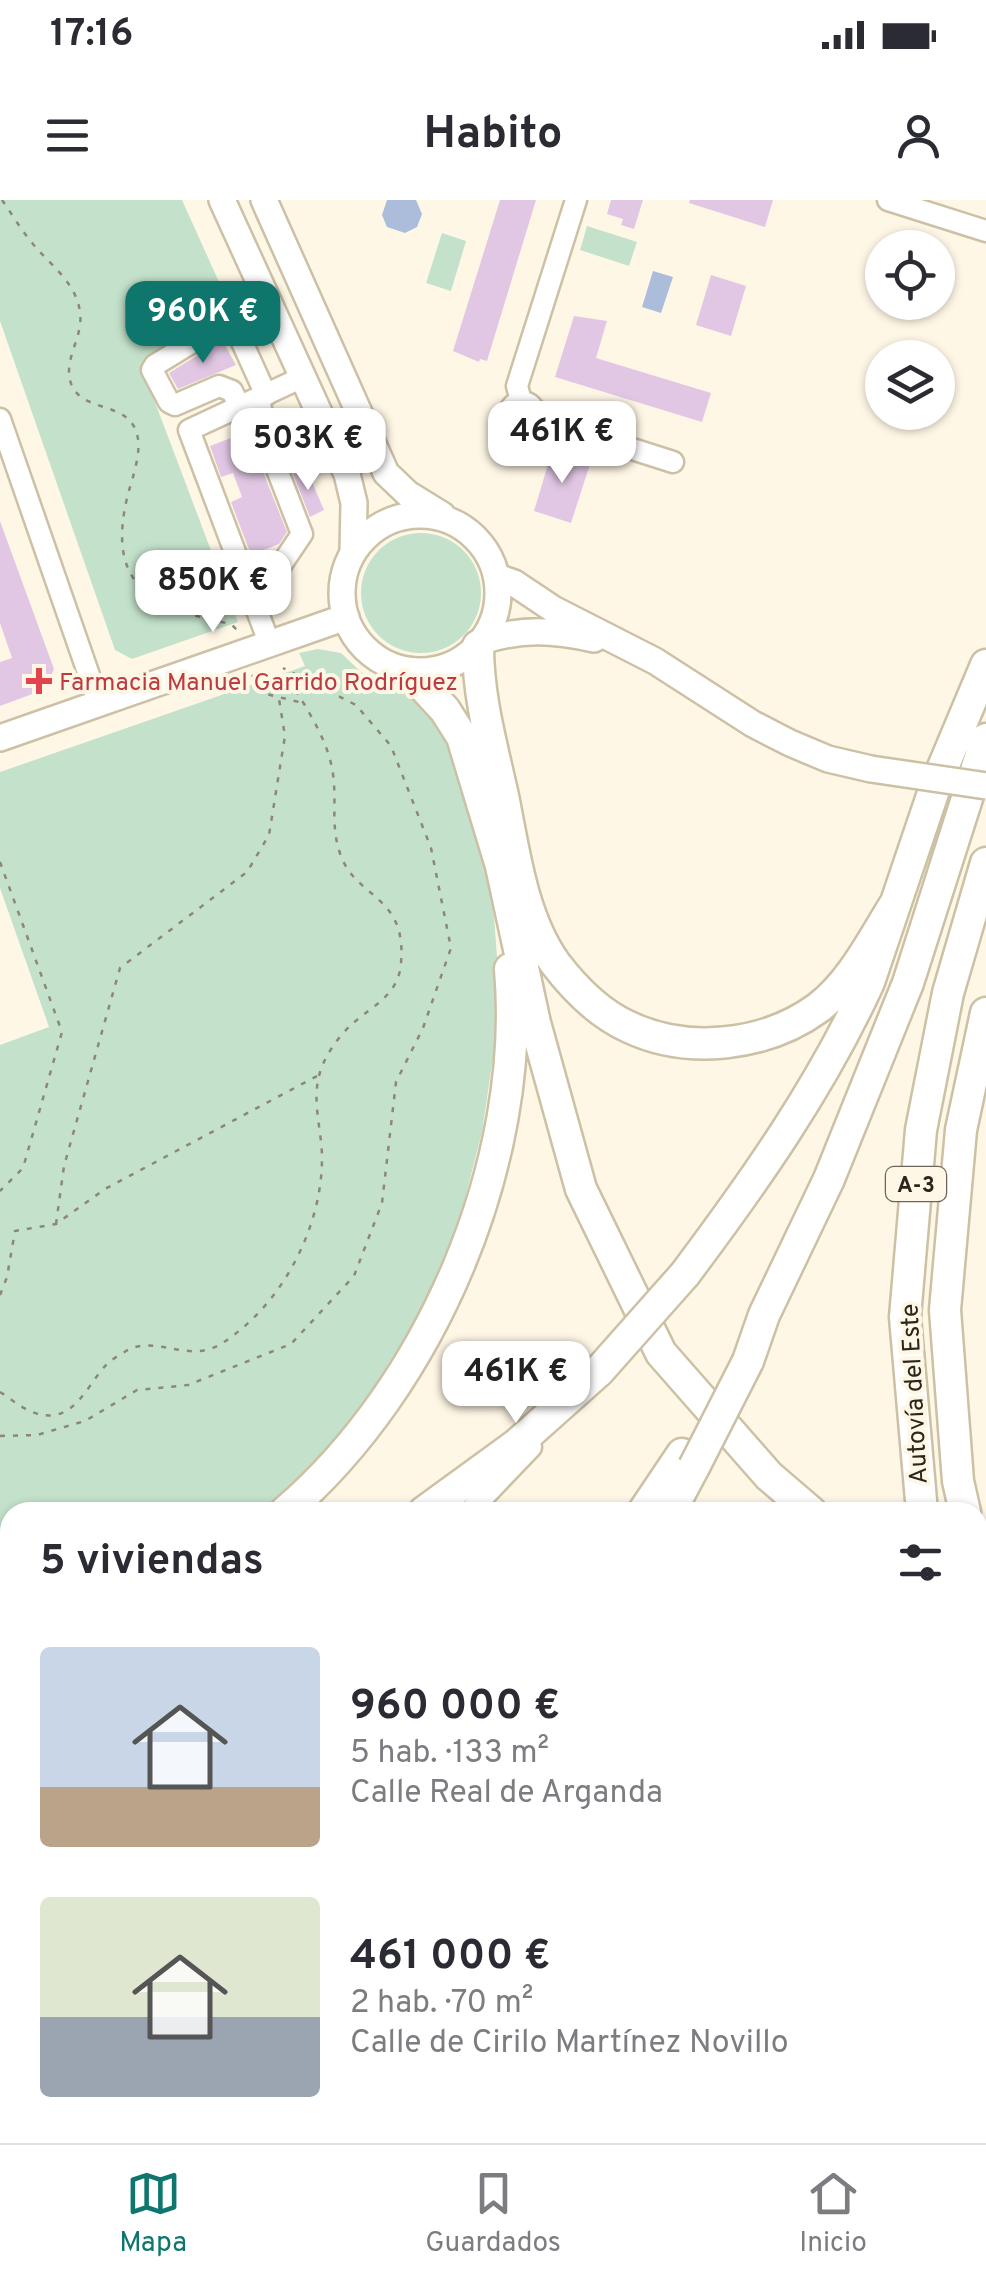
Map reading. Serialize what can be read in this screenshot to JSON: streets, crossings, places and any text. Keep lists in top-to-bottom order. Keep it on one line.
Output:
{"streets":{"highway":["A-3","Autovía del Este"]},"places":{"health":["Farmacia Manuel Garrido Rodríguez"]},"page":{"status":"17:16","header":"Habito","price":["960K €","461K €","503K €","850K €","461K €"],"heading":"5 viviendas","list":[{"name":"960 000 €","note":"5 hab. · 133 m² · Calle Real de Arganda"},{"name":"461 000 €","note":"2 hab. · 70 m² · Calle de Cirilo Martínez Novillo"}],"tabs":["Mapa","Guardados","Inicio"]}}
